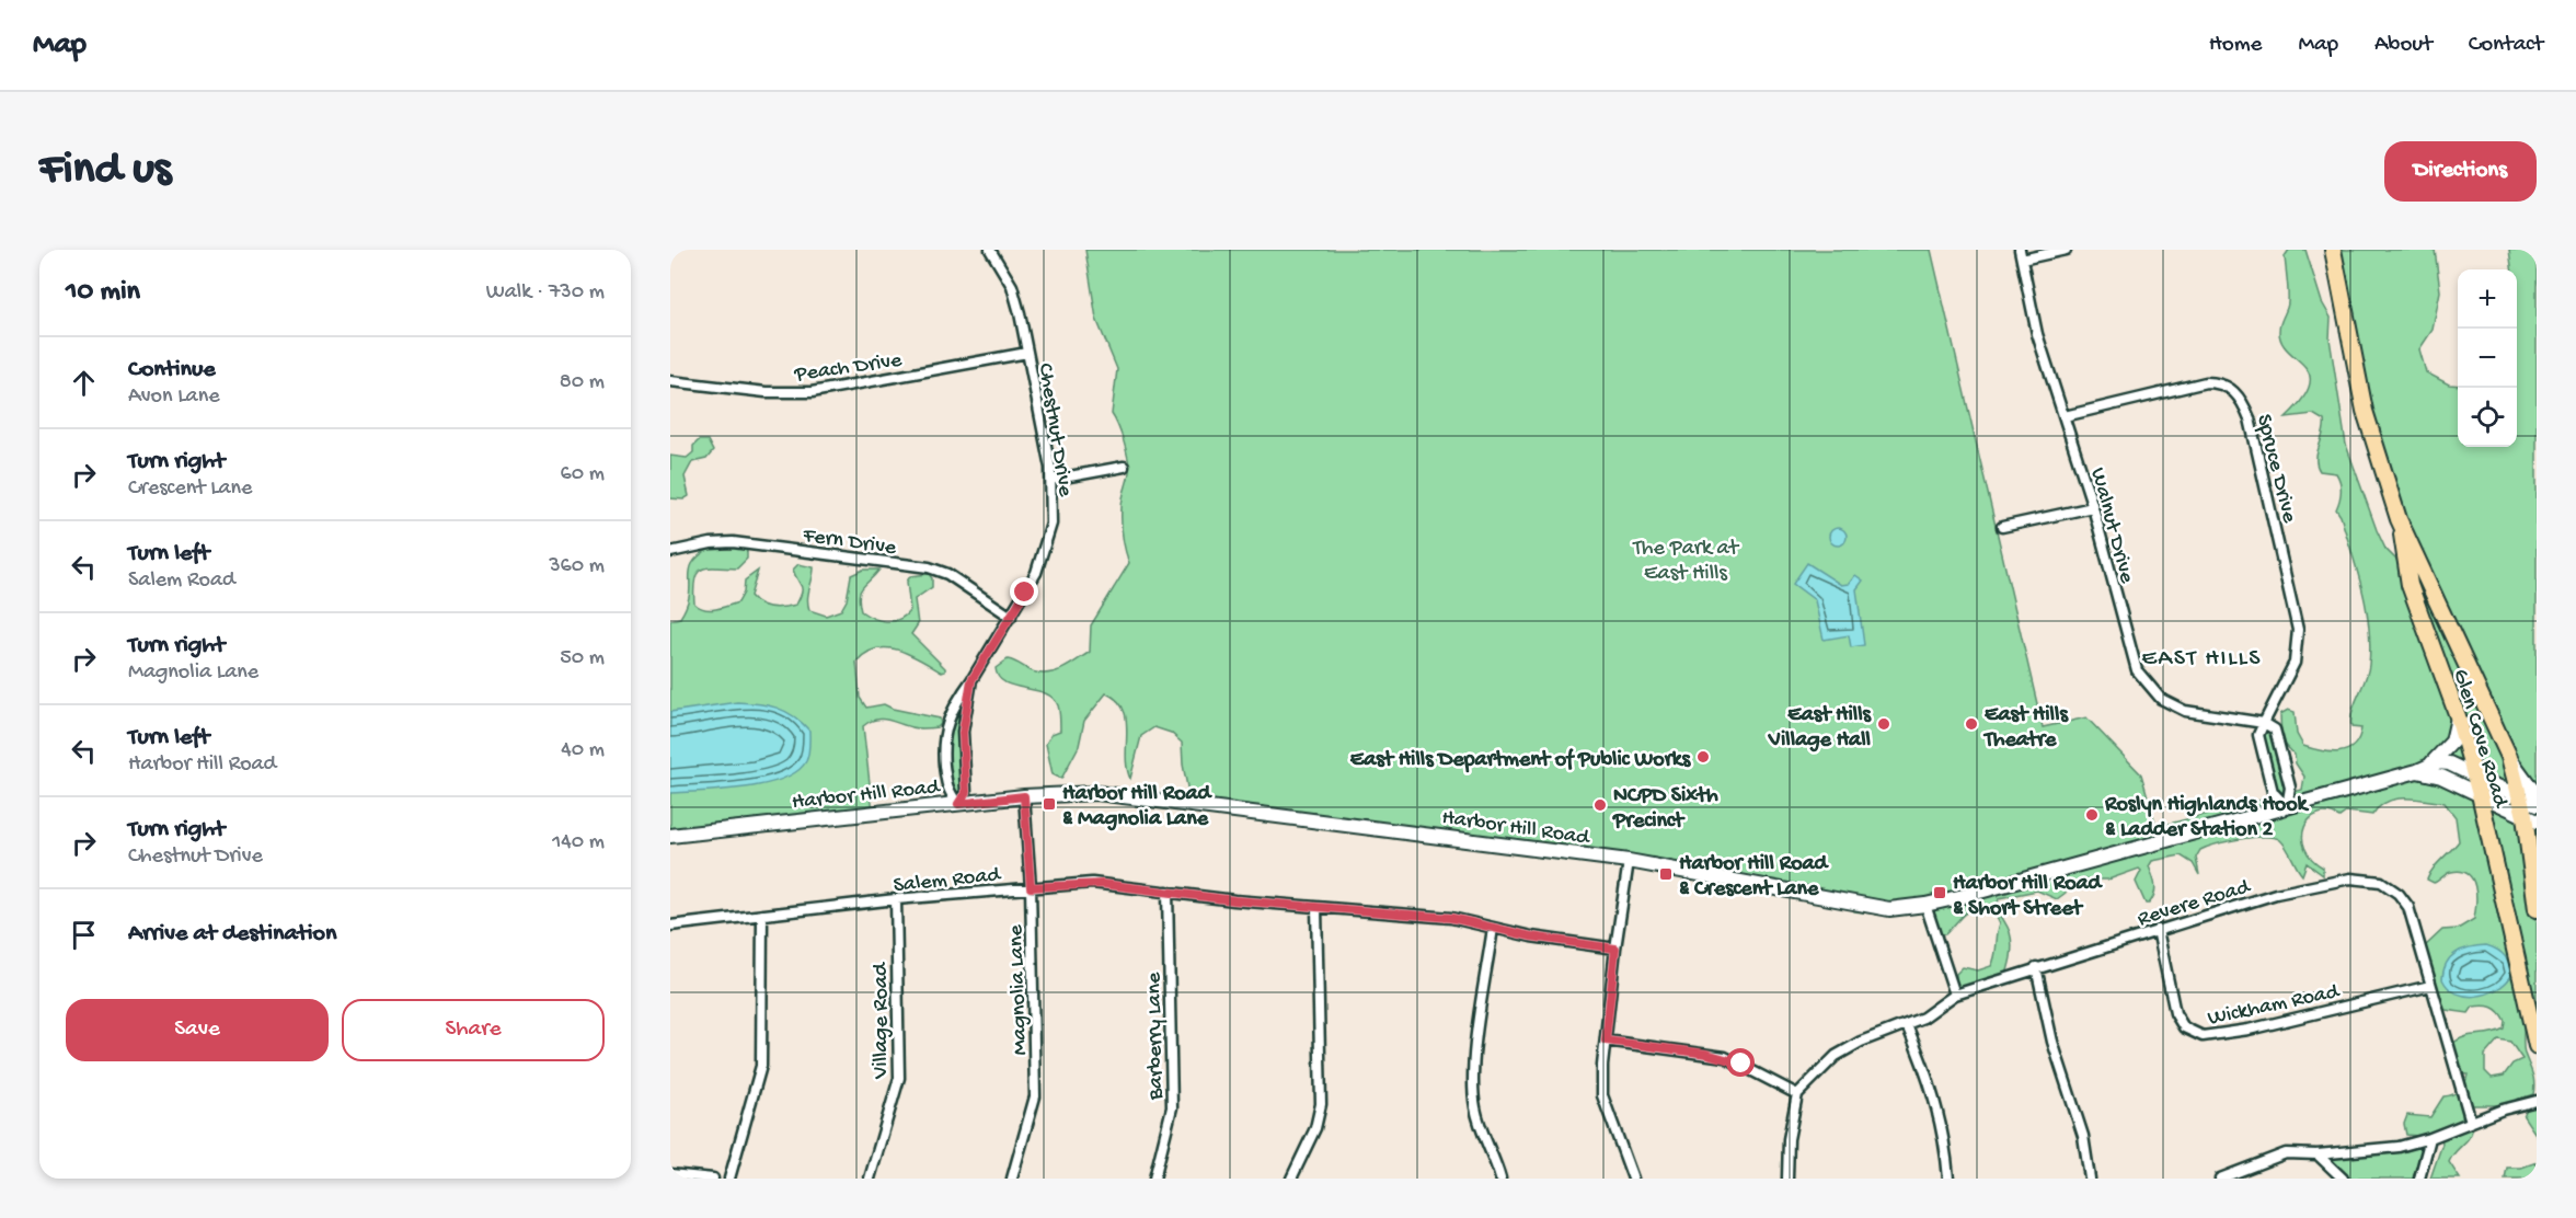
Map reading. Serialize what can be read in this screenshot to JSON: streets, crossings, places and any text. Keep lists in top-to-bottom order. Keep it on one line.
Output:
{"streets":{"main road":["Glen Cove Road"],"street":["Peach Drive","Chestnut Drive","Spruce Drive","Walnut Drive","Fern Drive","Harbor Hill Road","Salem Road","Revere Road","Magnolia Lane","Wickham Road","Village Road","Barberry Lane"]},"crossings":[["Peach Drive","Chestnut Drive"],["Chestnut Drive","Fern Drive"],["Chestnut Drive","Harbor Hill Road"],["Spruce Drive","Walnut Drive"],["Harbor Hill Road","Magnolia Lane"],["Salem Road","Magnolia Lane"],["Salem Road","Village Road"],["Salem Road","Barberry Lane"],["Revere Road","Wickham Road"]],"districts":["EAST HILLS"],"parks":["The Park at East Hills"],"places":{"other":["East Hills Village Hall","East Hills Theatre","East Hills Department of Public Works","NCPD Sixth Precinct","Roslyn Highlands Hook & Ladder Station 2"],"transit":["Harbor Hill Road & Magnolia Lane","Harbor Hill Road & Crescent Lane","Harbor Hill Road & Short Street"]},"page":{"header":"Map","nav":["Home","Map","About","Contact"],"buttons":["Directions",["Save","Share"]],"title":"Find us","heading":["10 min","Walk · 730 m"],"map_buttons":["+","−"],"list":[["Continue","Avon Lane","80 m"],["Turn right","Crescent Lane","60 m"],["Turn left","Salem Road","360 m"],["Turn right","Magnolia Lane","50 m"],["Turn left","Harbor Hill Road","40 m"],["Turn right","Chestnut Drive","140 m"],"Arrive at destination"]}}
